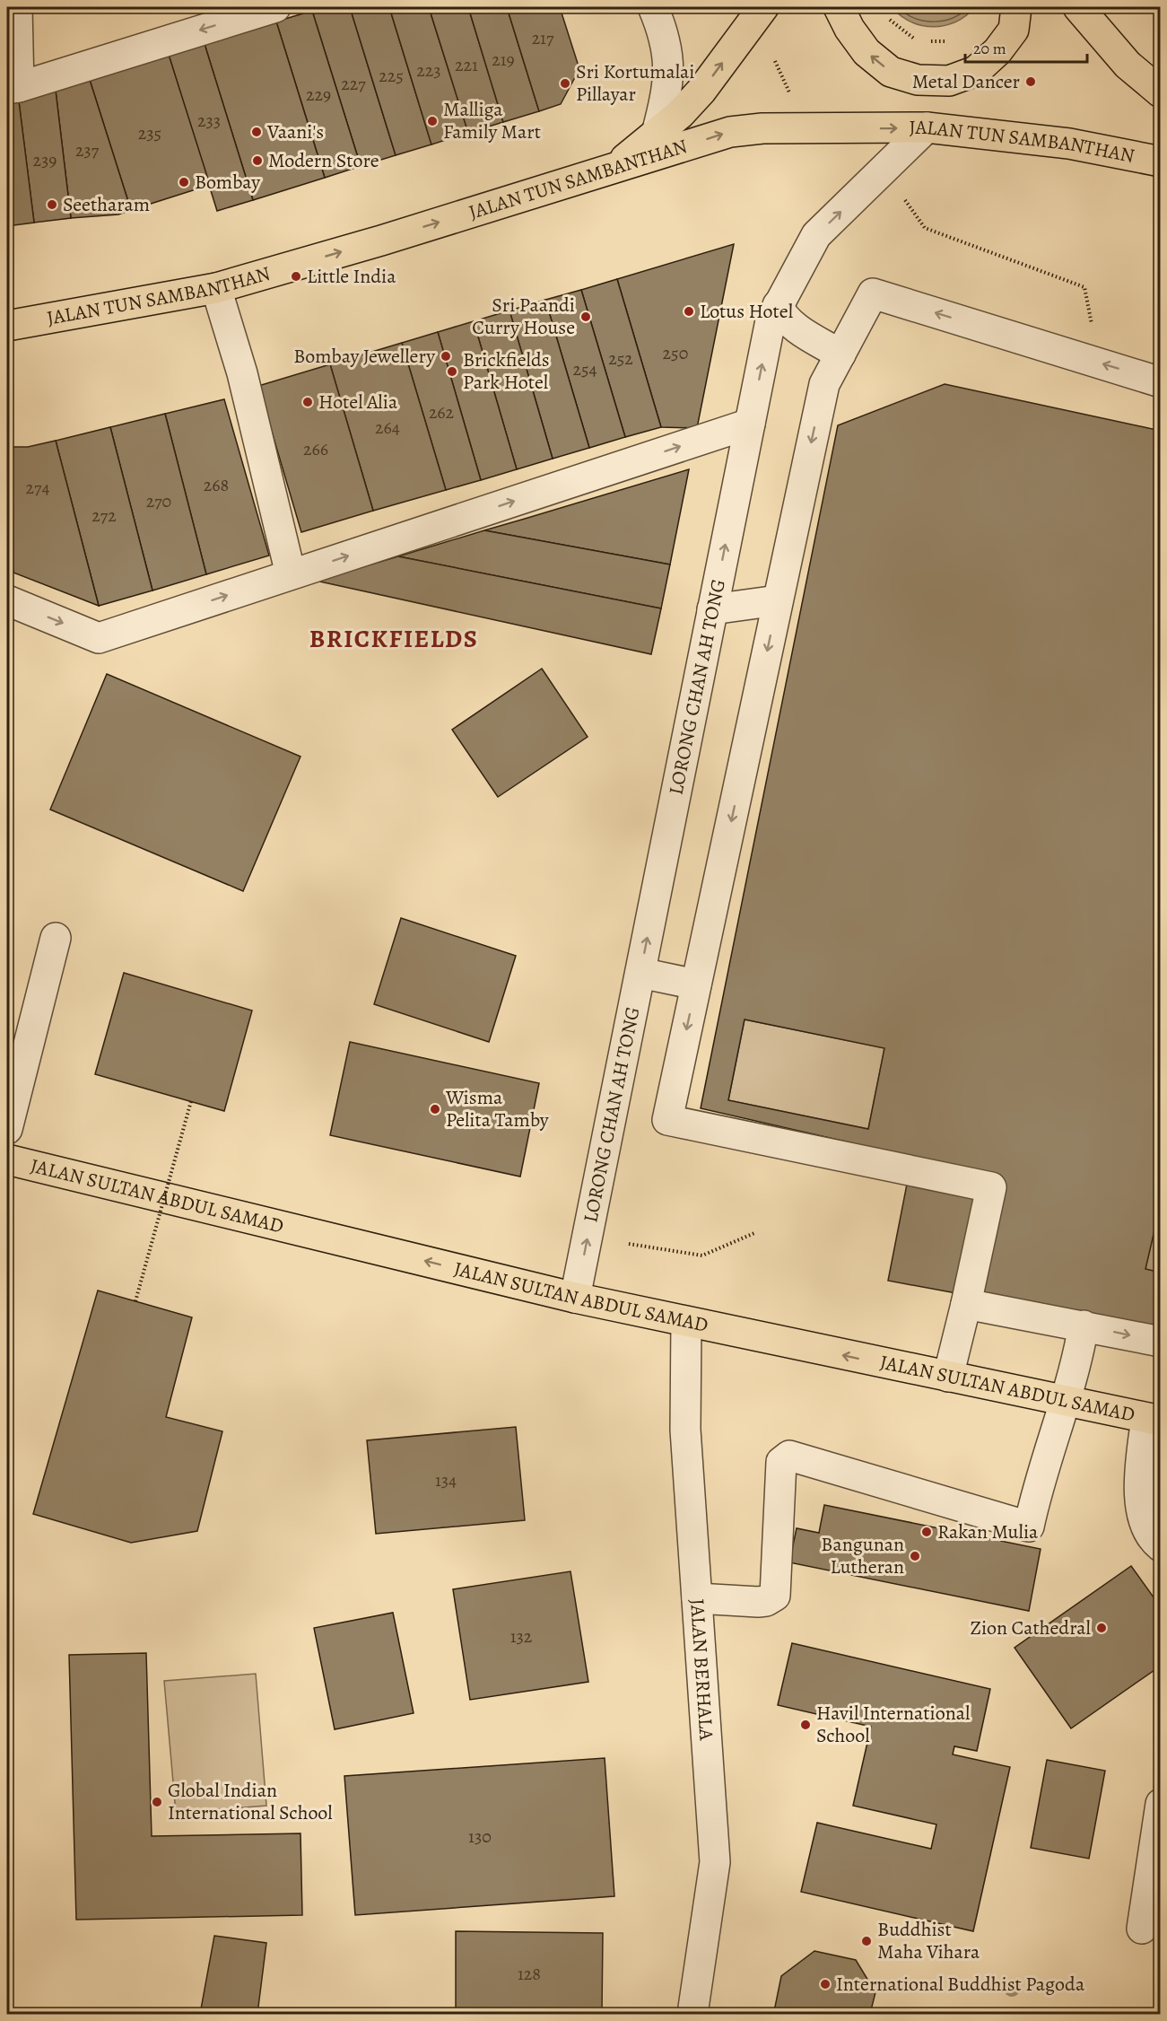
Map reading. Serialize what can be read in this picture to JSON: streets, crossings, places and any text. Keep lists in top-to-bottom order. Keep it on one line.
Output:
{"streets":{"main road":["JALAN TUN SAMBANTHAN","JALAN SULTAN ABDUL SAMAD"],"street":["LORONG CHAN AH TONG","JALAN BERHALA"]},"crossings":[["JALAN TUN SAMBANTHAN","LORONG CHAN AH TONG"],["LORONG CHAN AH TONG","JALAN SULTAN ABDUL SAMAD"],["JALAN SULTAN ABDUL SAMAD","JALAN BERHALA"]],"one_way":["JALAN TUN SAMBANTHAN","JALAN SULTAN ABDUL SAMAD"],"districts":["BRICKFIELDS"],"places":["Metal Dancer","Sri Kortumalai Pillayar","Malliga Family Mart","Vaani's","Modern Store","Bombay","Seetharam","Little India","Lotus Hotel","Sri Paandi Curry House","Bombay Jewellery","Brickfields Park Hotel","Hotel Alia","Wisma Pelita Tamby","Rakan Mulia","Bangunan Lutheran","Zion Cathedral","Havil International School","Global Indian International School","Buddhist Maha Vihara","International Buddhist Pagoda"],"house_numbers":["217","219","221","223","225","227","229","233","235","237","239","250","252","254","262","264","266","268","274","270","272","134","132","130","128"],"scale_bar":"20 m"}
